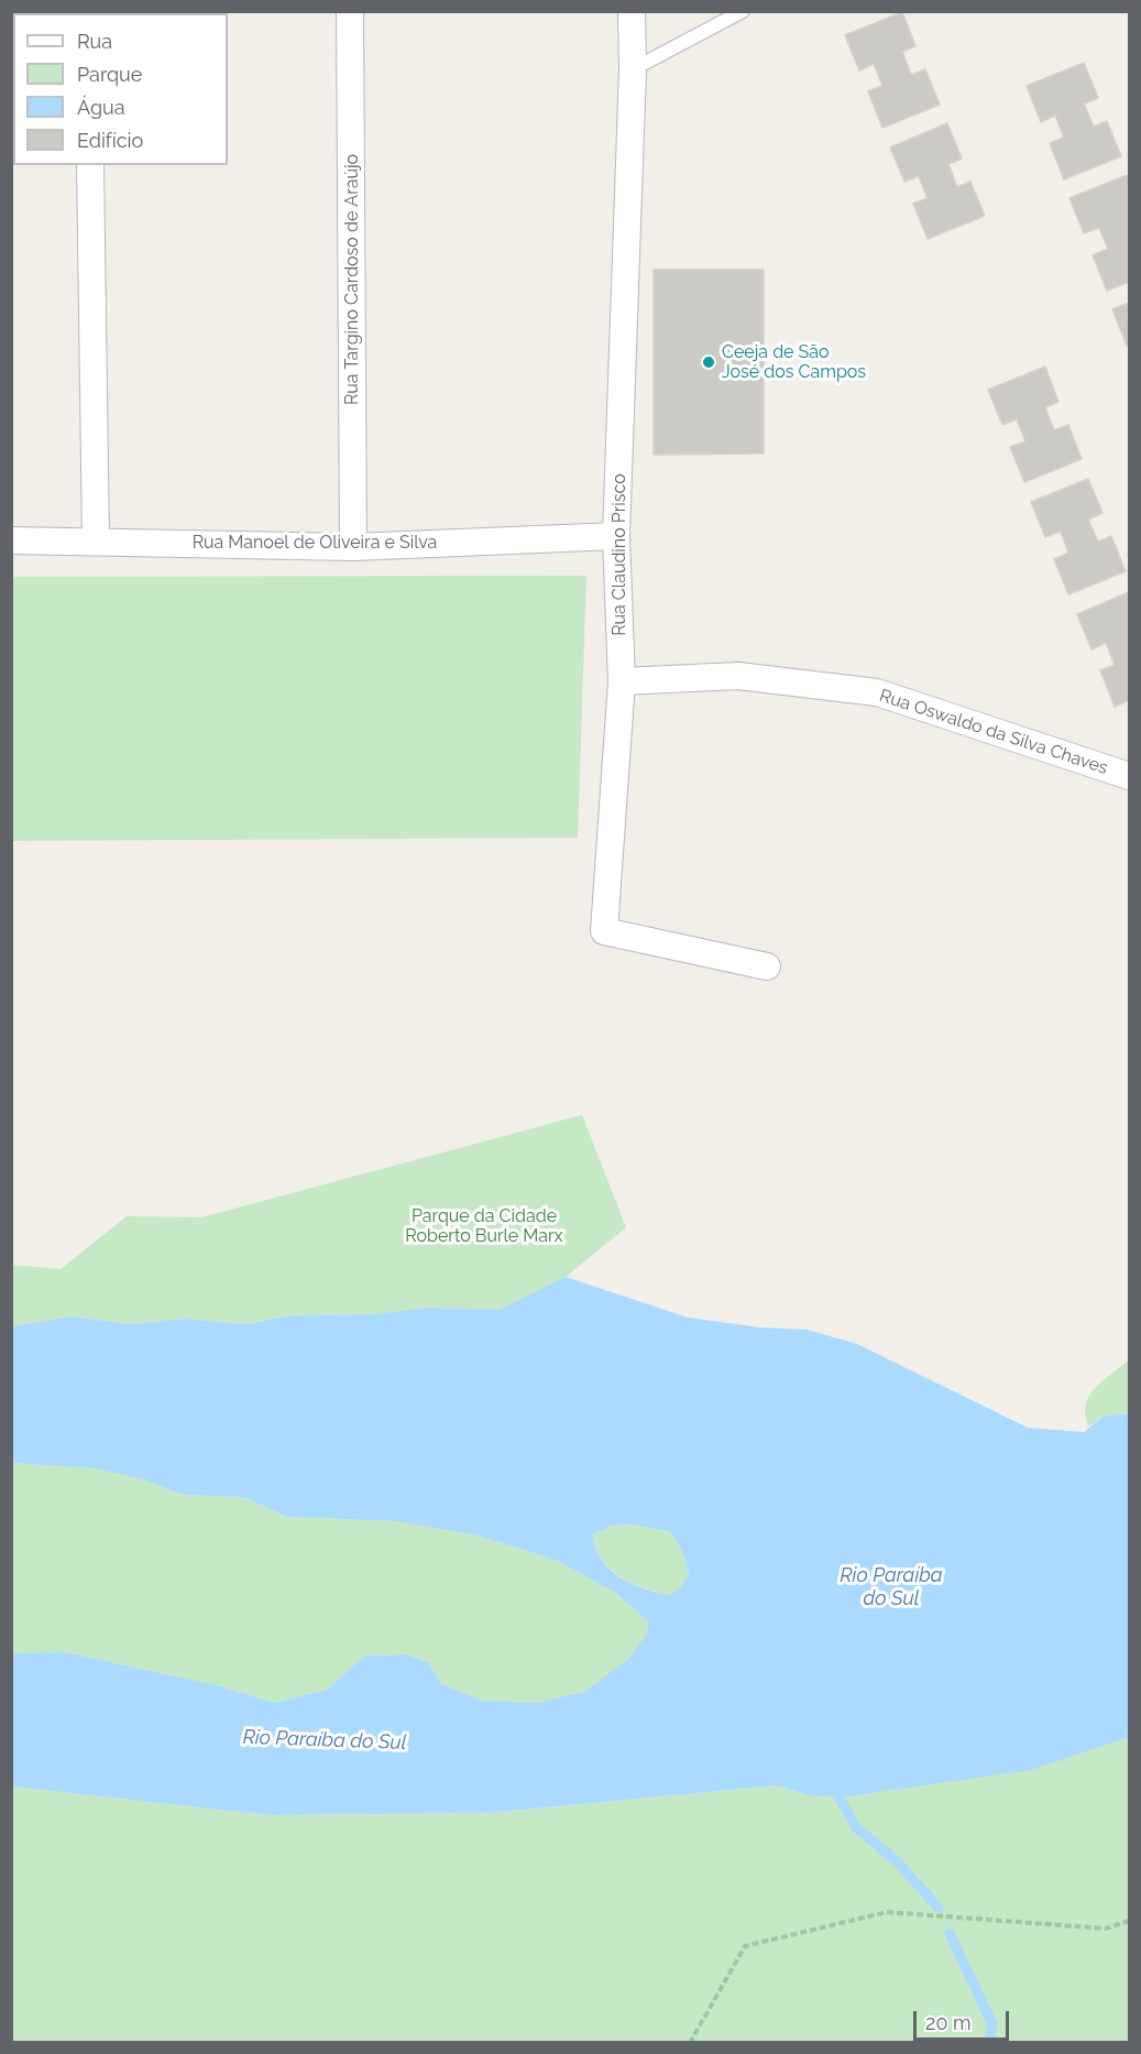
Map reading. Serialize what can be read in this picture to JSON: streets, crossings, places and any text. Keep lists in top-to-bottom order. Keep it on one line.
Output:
{"streets":{"street":["Rua Targino Cardoso de Araújo","Rua Manoel de Oliveira e Silva","Rua Claudino Prisco","Rua Oswaldo da Silva Chaves"]},"crossings":[["Rua Targino Cardoso de Araújo","Rua Manoel de Oliveira e Silva"],["Rua Manoel de Oliveira e Silva","Rua Claudino Prisco"],["Rua Claudino Prisco","Rua Oswaldo da Silva Chaves"]],"water":["Rio Paraíba do Sul"],"parks":["Parque da Cidade Roberto Burle Marx"],"places":["Ceeja de São José dos Campos"],"legend":["Rua","Parque","Água","Edifício"],"scale_bar":"20 m"}
